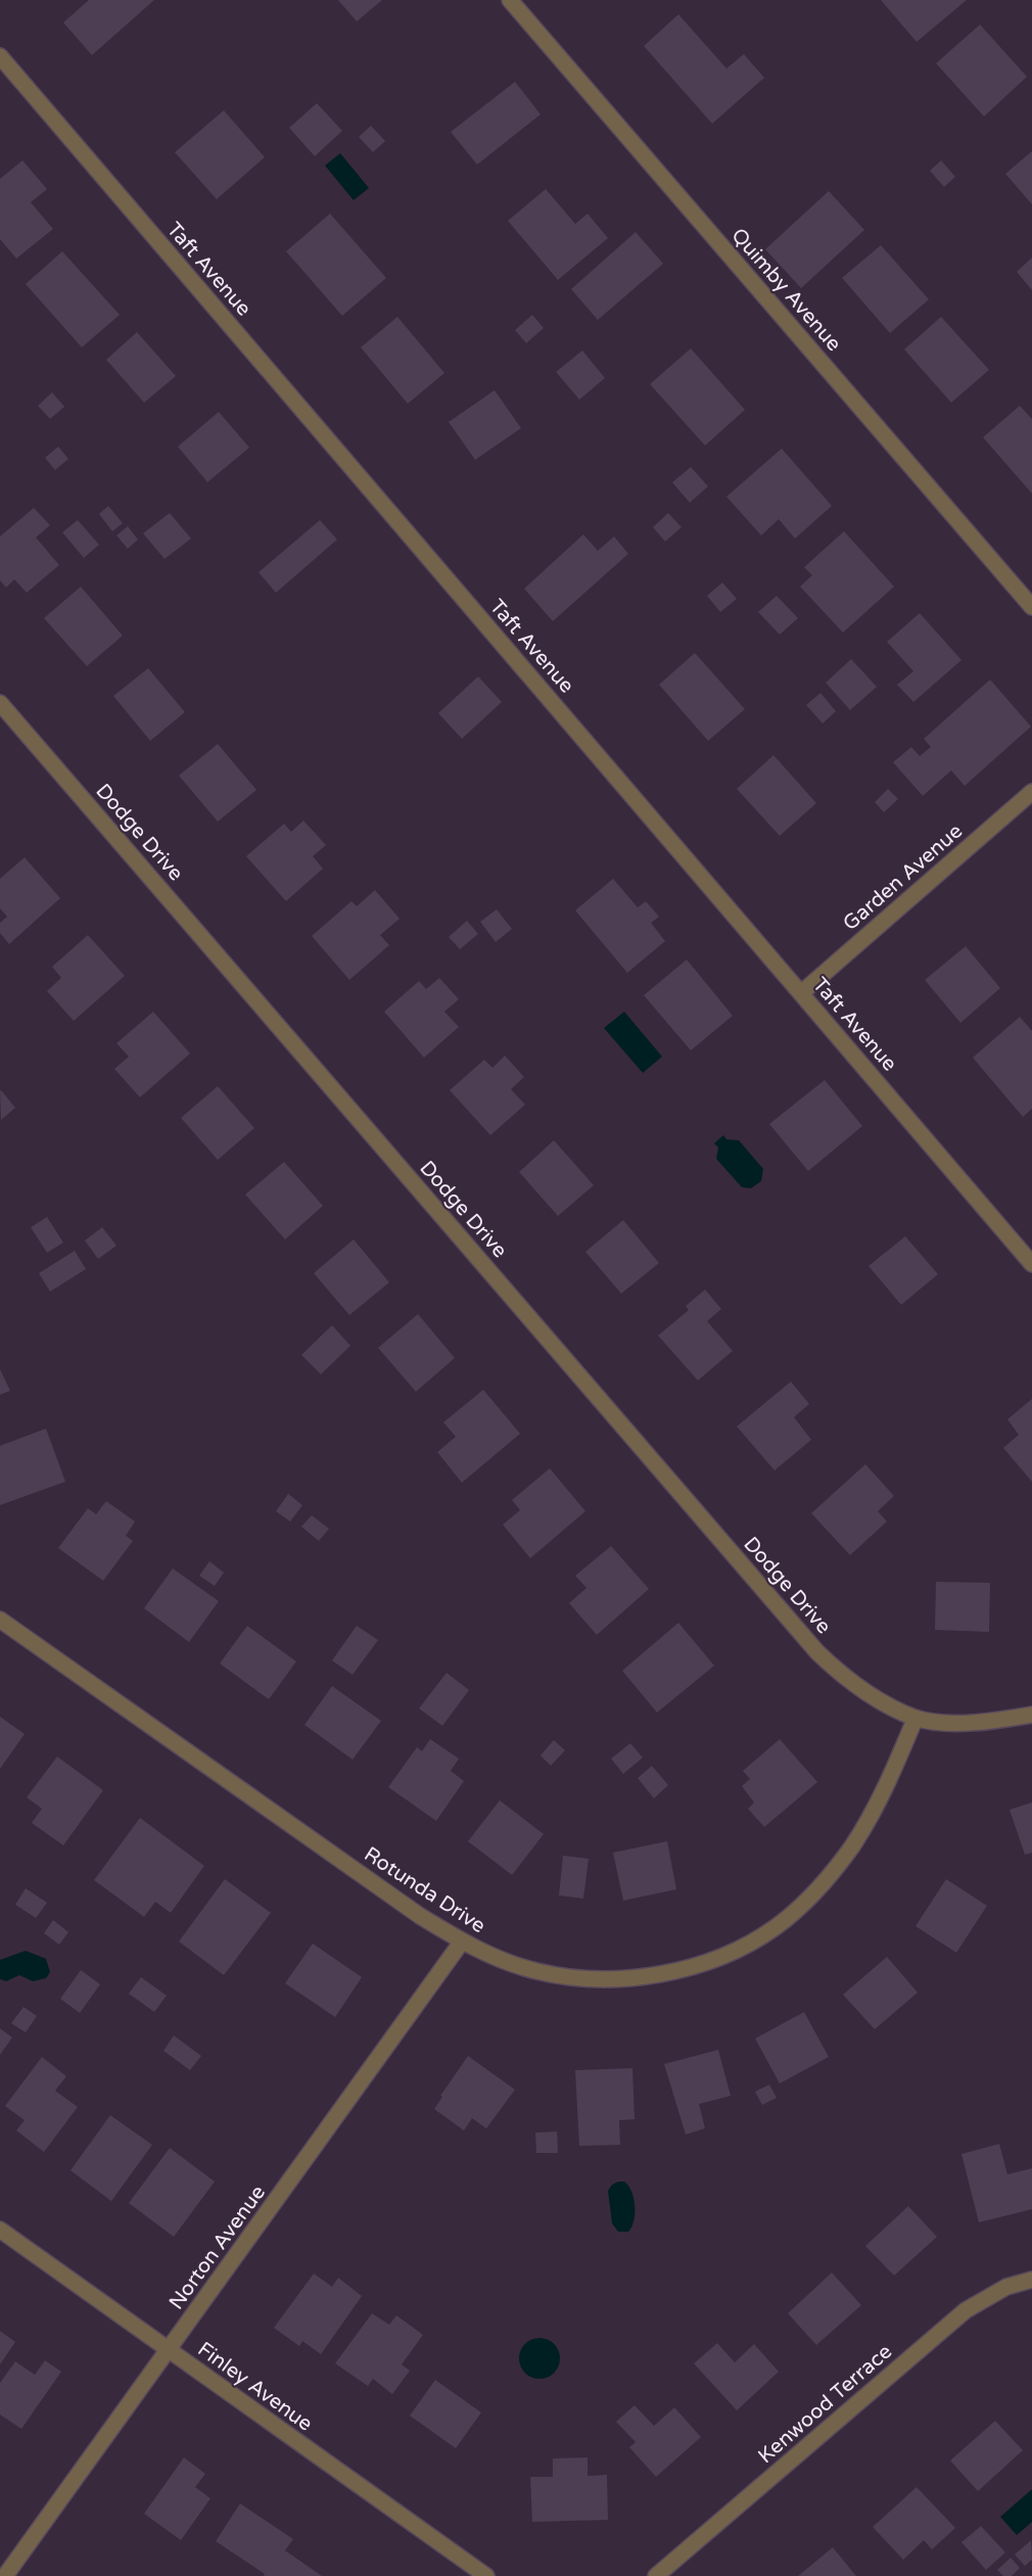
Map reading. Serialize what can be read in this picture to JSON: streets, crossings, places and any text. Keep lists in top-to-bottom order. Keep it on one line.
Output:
{"streets":{"street":["Taft Avenue","Quimby Avenue","Dodge Drive","Garden Avenue","Rotunda Drive","Norton Avenue","Finley Avenue","Kenwood Terrace"]},"crossings":[["Taft Avenue","Garden Avenue"],["Dodge Drive","Rotunda Drive"],["Rotunda Drive","Norton Avenue"],["Norton Avenue","Finley Avenue"]]}
